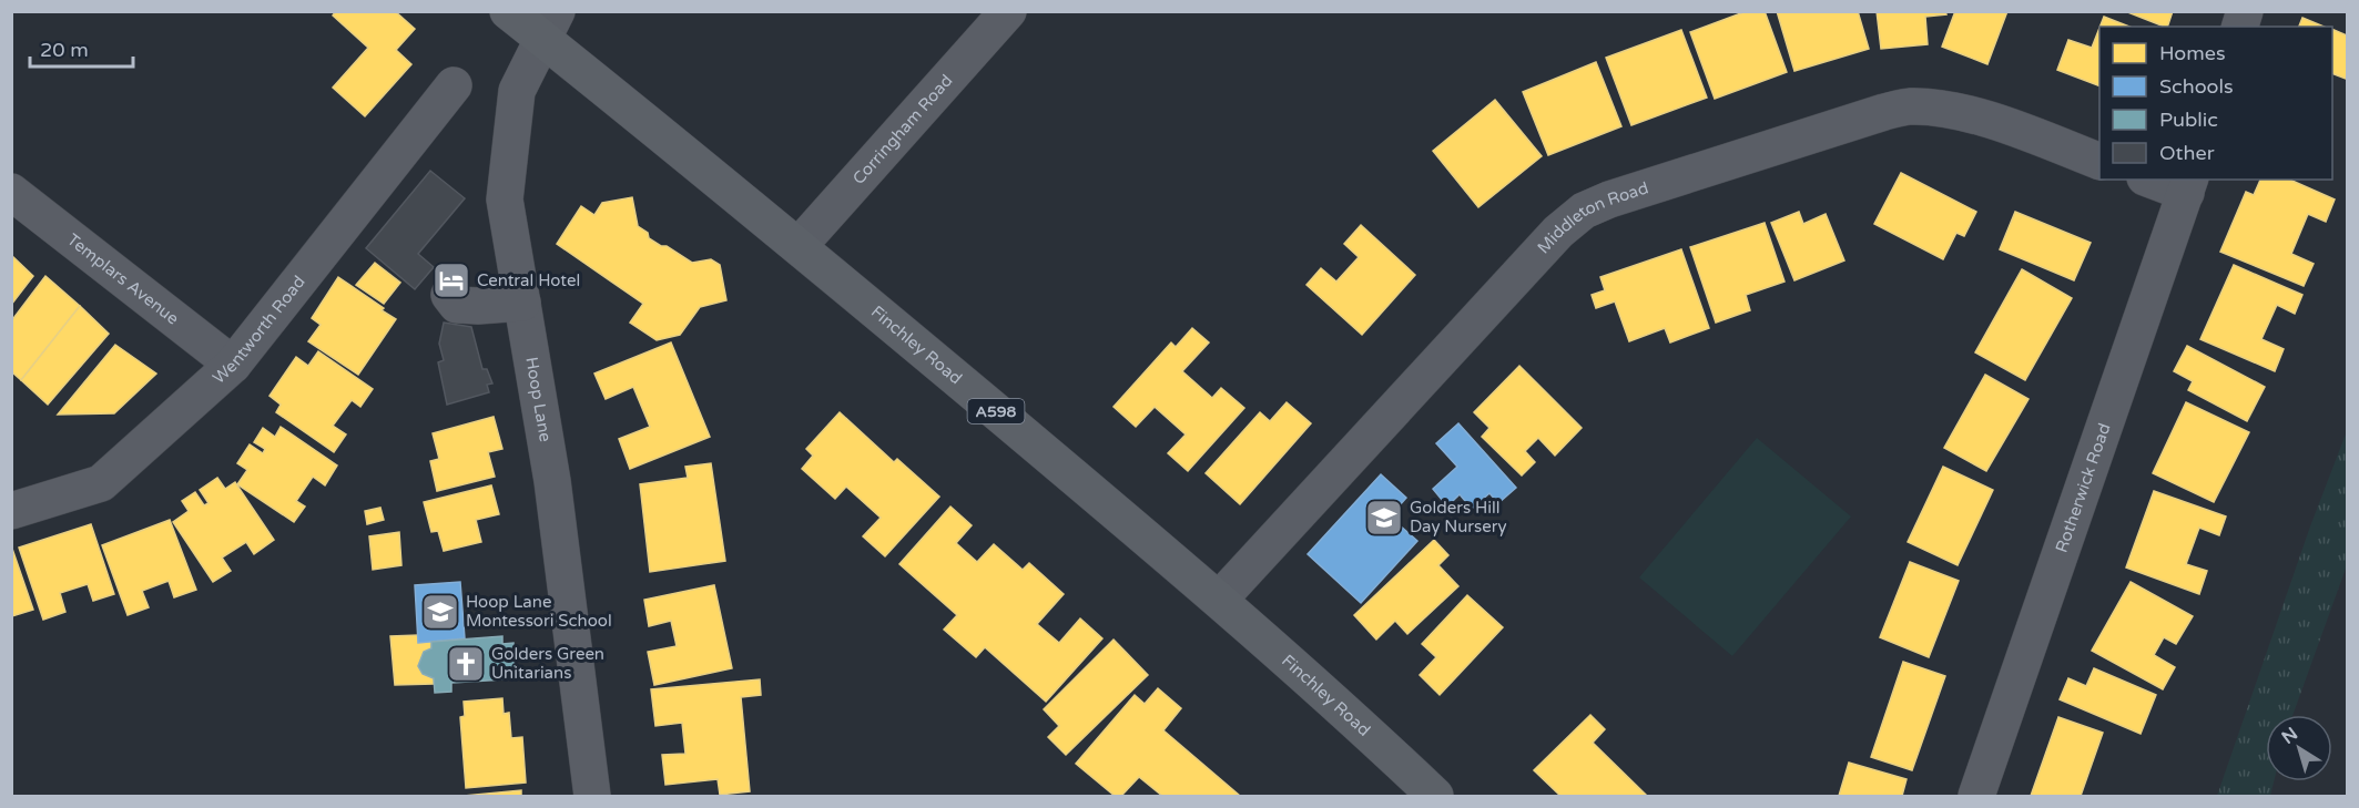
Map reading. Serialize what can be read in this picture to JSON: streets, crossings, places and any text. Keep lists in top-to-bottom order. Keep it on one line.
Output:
{"streets":{"main road":["Finchley Road","A598"],"street":["Corringham Road","Middleton Road","Templars Avenue","Wentworth Road","Hoop Lane","Rotherwick Road"]},"crossings":[["Corringham Road","Finchley Road"],["Middleton Road","Finchley Road"],["Templars Avenue","Wentworth Road"],["Finchley Road","Hoop Lane"]],"places":{"hotel":["Central Hotel"],"school or university":["Golders Hill Day Nursery","Hoop Lane Montessori School"],"church":["Golders Green Unitarians"]},"legend":["Homes","Schools","Public","Other"],"scale_bar":"20 m","north":"top left"}
